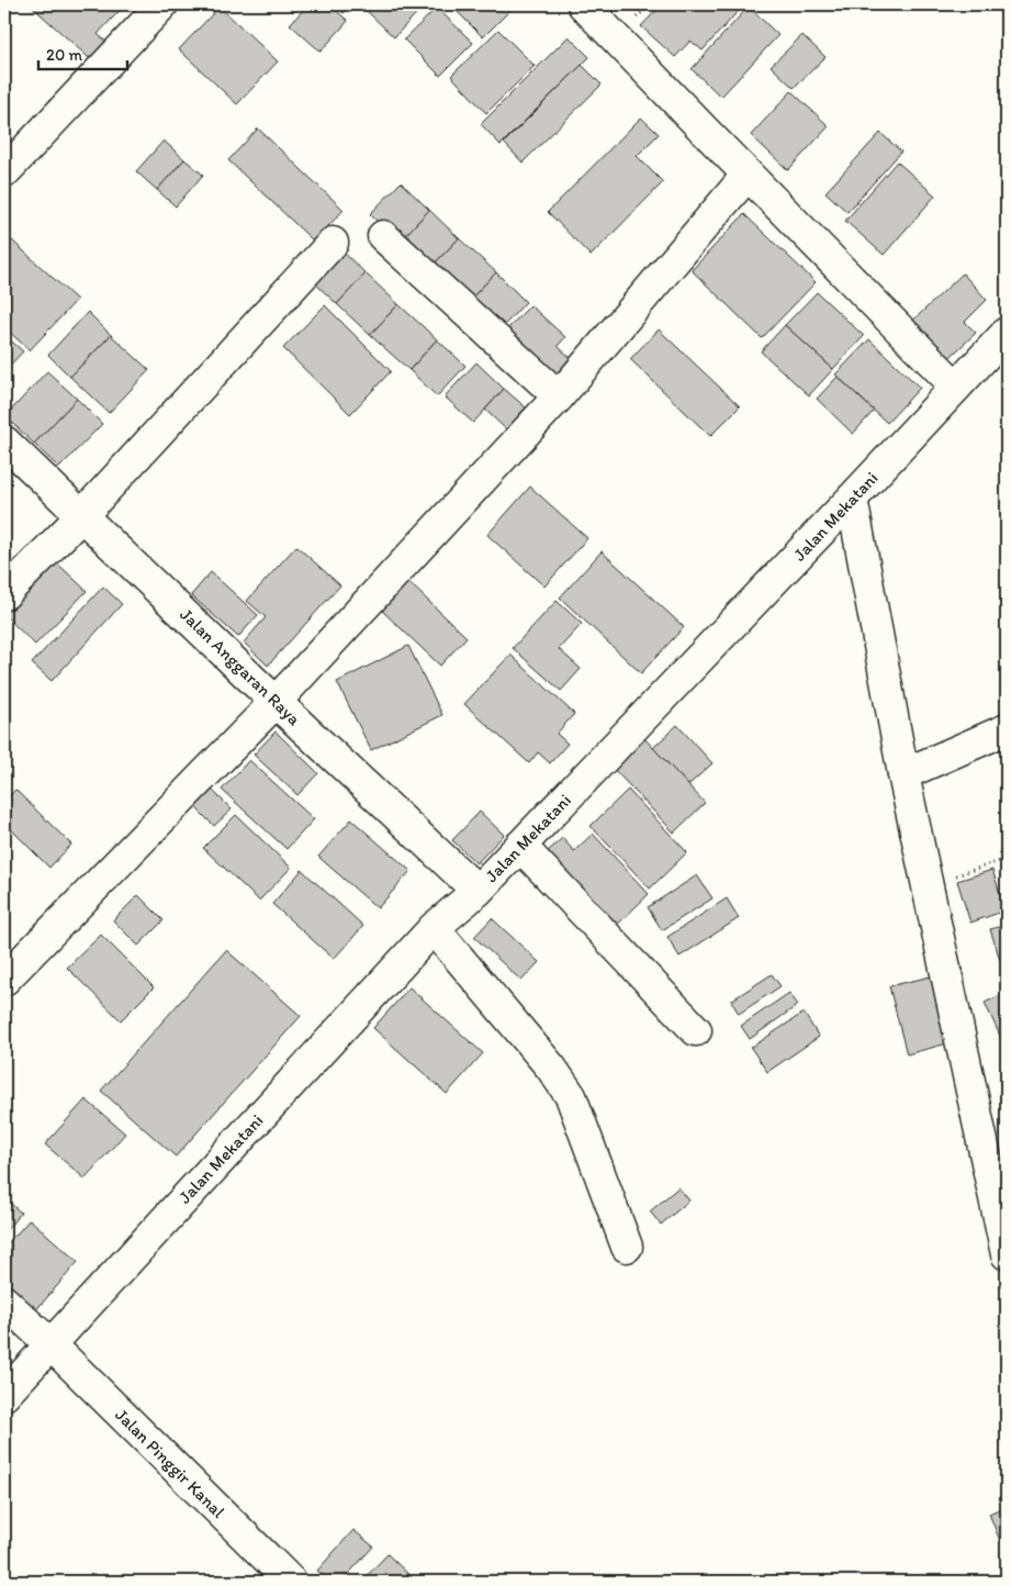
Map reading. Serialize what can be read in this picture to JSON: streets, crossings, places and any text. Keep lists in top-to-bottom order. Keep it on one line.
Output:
{"streets":{"street":["Jalan Mekatani","Jalan Anggaran Raya","Jalan Pinggir Kanal"]},"crossings":[["Jalan Mekatani","Jalan Anggaran Raya"],["Jalan Mekatani","Jalan Pinggir Kanal"]],"scale_bar":"20 m"}
